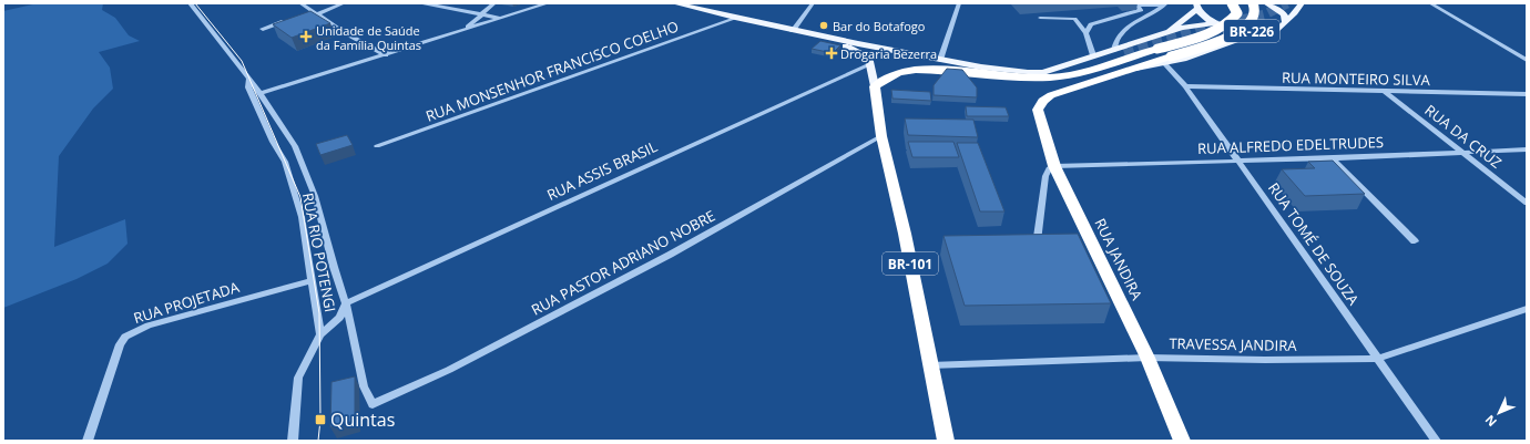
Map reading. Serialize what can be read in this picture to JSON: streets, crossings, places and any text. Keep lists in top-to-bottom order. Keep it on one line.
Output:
{"streets":{"highway":["RUA JANDIRA","BR-101"],"main road":["BR-226"],"street":["RUA MONSENHOR FRANCISCO COELHO","RUA MONTEIRO SILVA","RUA DA CRUZ","RUA ALFREDO EDELTRUDES","RUA ASSIS BRASIL","RUA TOMÉ DE SOUZA","RUA RIO POTENGI","RUA PASTOR ADRIANO NOBRE","RUA PROJETADA","TRAVESSA JANDIRA"]},"crossings":[["RUA MONTEIRO SILVA","RUA DA CRUZ"],["RUA MONTEIRO SILVA","RUA TOMÉ DE SOUZA"],["RUA DA CRUZ","RUA ALFREDO EDELTRUDES"],["RUA ALFREDO EDELTRUDES","RUA TOMÉ DE SOUZA"],["RUA ALFREDO EDELTRUDES","RUA JANDIRA"],["RUA ASSIS BRASIL","RUA RIO POTENGI"],["RUA TOMÉ DE SOUZA","RUA JANDIRA"],["RUA TOMÉ DE SOUZA","TRAVESSA JANDIRA"],["RUA RIO POTENGI","RUA PASTOR ADRIANO NOBRE"],["RUA RIO POTENGI","RUA PROJETADA"],["RUA JANDIRA","TRAVESSA JANDIRA"],["RUA PASTOR ADRIANO NOBRE","BR-101"],["BR-101","TRAVESSA JANDIRA"]],"places":{"other":["Bar do Botafogo"],"health":["Unidade de Saúde da Família Quintas","Drogaria Bezerra"],"transit":["Quintas"]},"north":"bottom left"}
